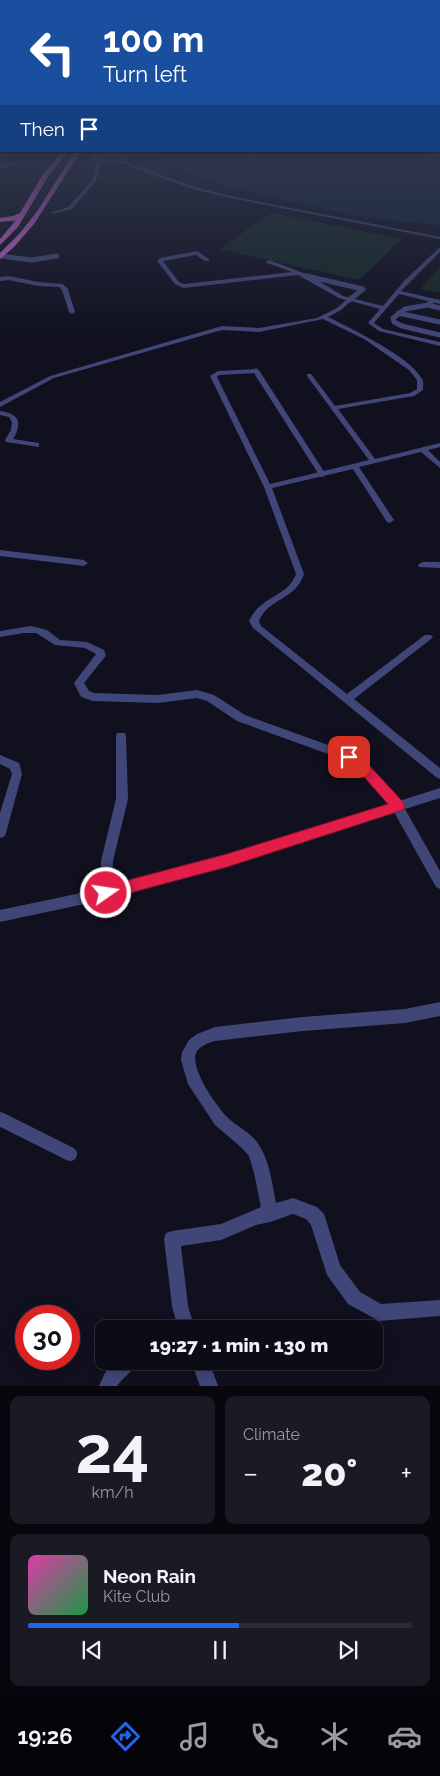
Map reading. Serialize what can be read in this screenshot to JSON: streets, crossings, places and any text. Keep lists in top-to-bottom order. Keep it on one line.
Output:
{"page":{"turn":["100 m","Turn left"],"then":"Then","limit":"30","trip":"19:27 · 1 min · 130 m","tile":[["24","km/h"],"Climate"],"heat":["−","20°","+"],"song":["Neon Rain","Kite Club"],"tabs":"19:26"}}
